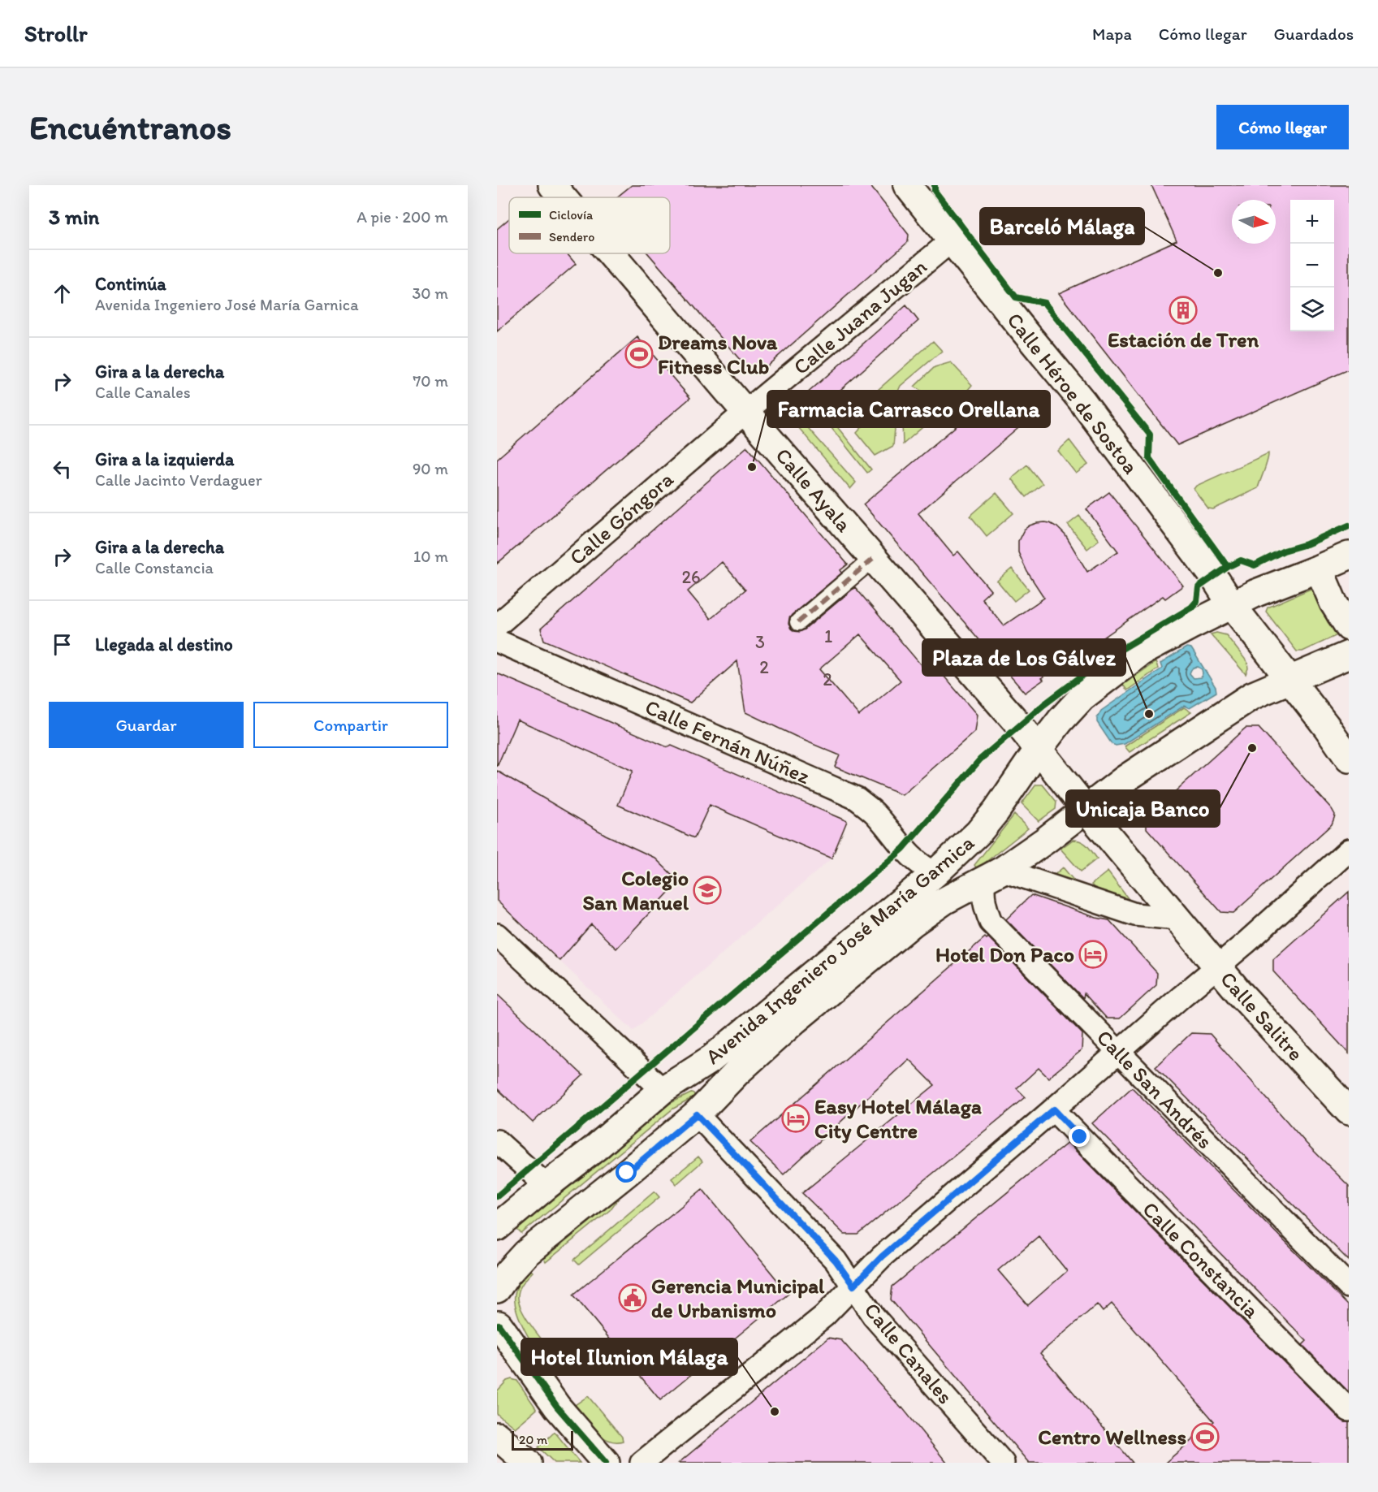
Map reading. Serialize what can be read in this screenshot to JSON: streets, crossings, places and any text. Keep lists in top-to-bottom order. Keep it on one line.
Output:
{"streets":{"main road":["Calle Héroe de Sostoa","Calle Ayala","Avenida Ingeniero José María Garnica","Calle Salitre"],"street":["Calle Juana Jugan","Calle Góngora","Calle Fernán Núñez","Calle San Andrés","Calle Constancia","Calle Canales"]},"crossings":[["Calle Juana Jugan","Calle Héroe de Sostoa"],["Calle Juana Jugan","Calle Ayala"],["Calle Juana Jugan","Calle Góngora"],["Calle Héroe de Sostoa","Avenida Ingeniero José María Garnica"],["Calle Ayala","Calle Góngora"],["Calle Ayala","Avenida Ingeniero José María Garnica"],["Calle Ayala","Calle Salitre"],["Calle Fernán Núñez","Avenida Ingeniero José María Garnica"],["Avenida Ingeniero José María Garnica","Calle Salitre"],["Avenida Ingeniero José María Garnica","Calle San Andrés"],["Avenida Ingeniero José María Garnica","Calle Canales"]],"places":{"other":["Barceló Málaga","Farmacia Carrasco Orellana","Plaza de Los Gálvez","Unicaja Banco","Hotel Ilunion Málaga"],"building":["Estación de Tren"],"sports":["Dreams Nova Fitness Club","Centro Wellness"],"school or university":["Colegio San Manuel"],"hotel":["Hotel Don Paco","Easy Hotel Málaga City Centre"],"public building":["Gerencia Municipal de Urbanismo"]},"house_numbers":["26","1","3","2","2"],"legend":["Ciclovía","Sendero"],"scale_bar":"20 m","north":"right","page":{"header":"Strollr","nav":["Mapa","Cómo llegar","Guardados"],"buttons":["Cómo llegar",["Guardar","Compartir"]],"title":"Encuéntranos","heading":["3 min","A pie · 200 m"],"map_buttons":["+","−"],"list":[["Continúa","Avenida Ingeniero José María Garnica","30 m"],["Gira a la derecha","Calle Canales","70 m"],["Gira a la izquierda","Calle Jacinto Verdaguer","90 m"],["Gira a la derecha","Calle Constancia","10 m"],"Llegada al destino"],"scale":"20 m"}}
